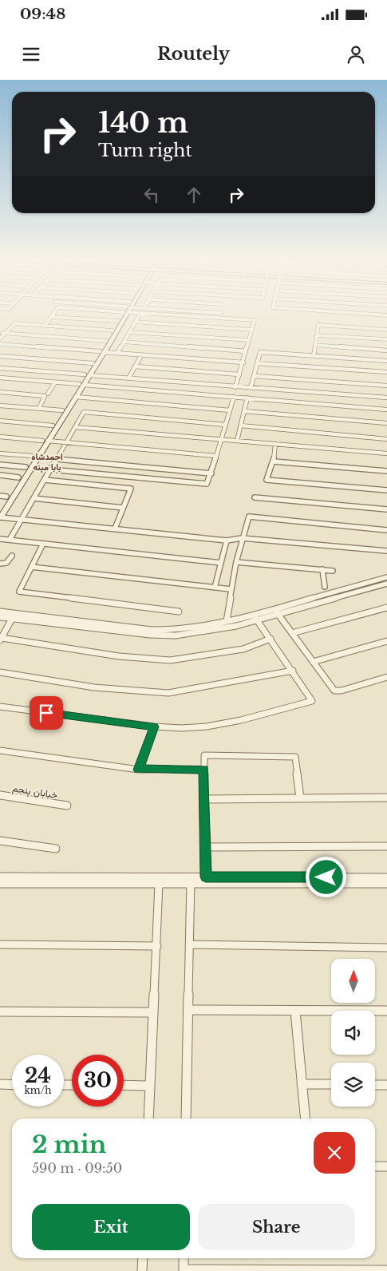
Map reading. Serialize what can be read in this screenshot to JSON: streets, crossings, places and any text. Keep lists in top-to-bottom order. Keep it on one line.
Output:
{"streets":{"street":["خیابان پنجم"]},"districts":["احمدشاه بابا مېنه"],"north":"top","page":{"status":"09:48","header":"Routely","turn":["140 m","Turn right"],"speed":"24 km/h","limit":"30","heading":["2 min","590 m · 09:50"],"buttons":["Exit","Share"]}}
